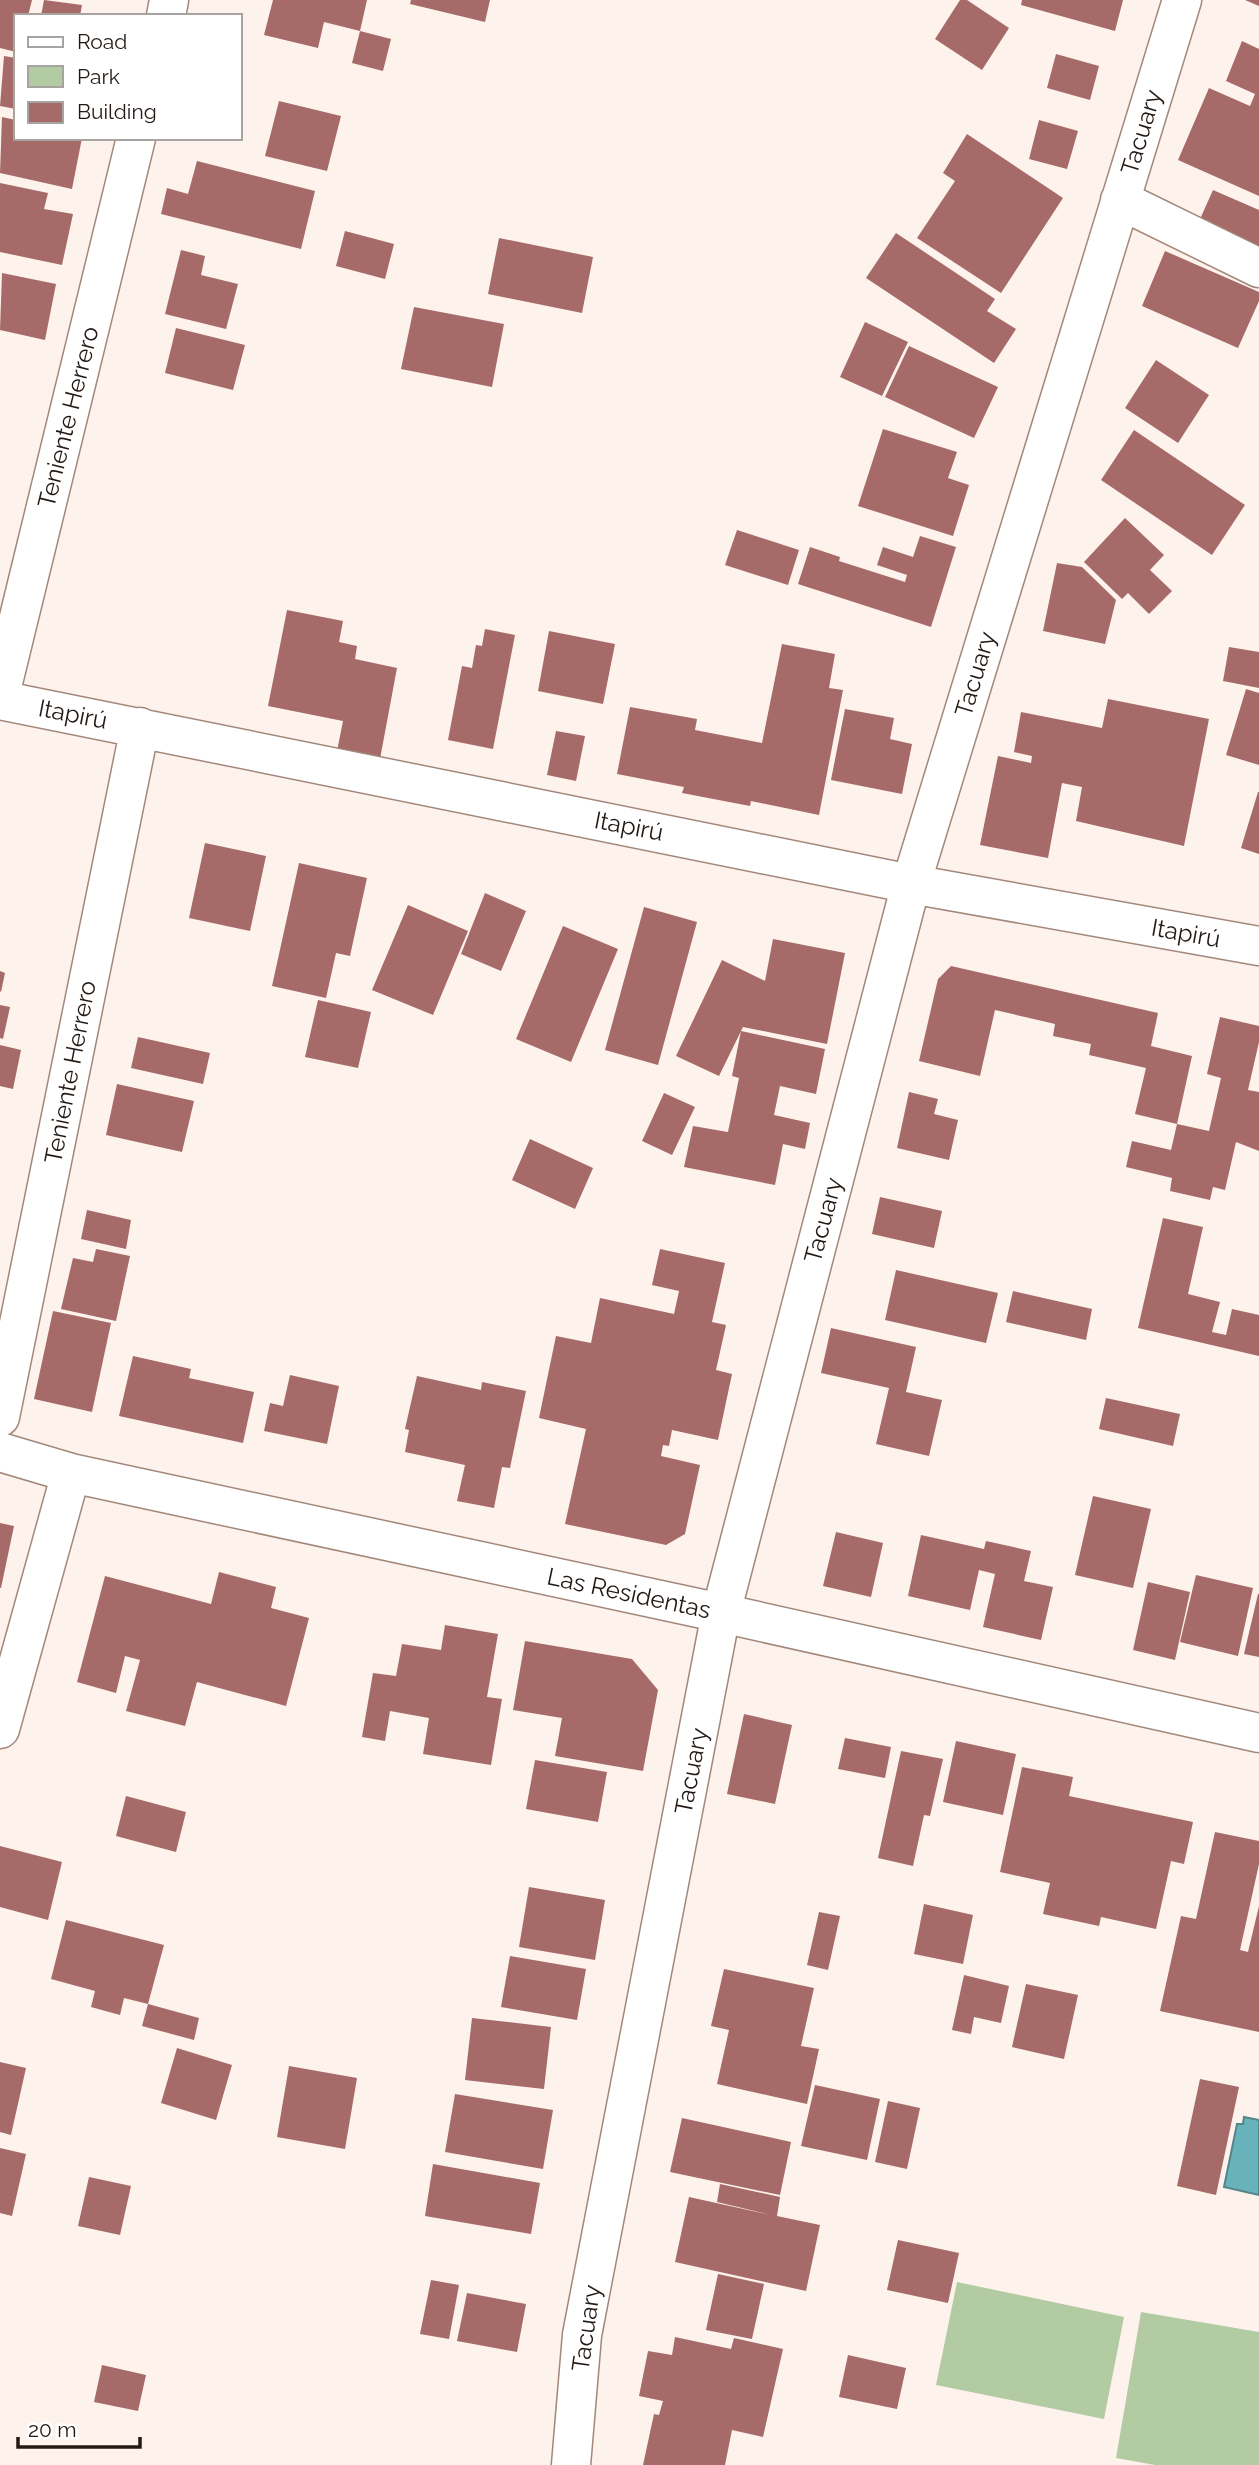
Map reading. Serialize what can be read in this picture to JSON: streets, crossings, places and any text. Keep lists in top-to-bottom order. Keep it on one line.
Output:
{"streets":{"street":["Tacuary","Teniente Herrero","Itapirú","Las Residentas"]},"crossings":[["Tacuary","Itapirú"],["Tacuary","Las Residentas"],["Teniente Herrero","Itapirú"]],"legend":["Road","Park","Building"],"scale_bar":"20 m"}
